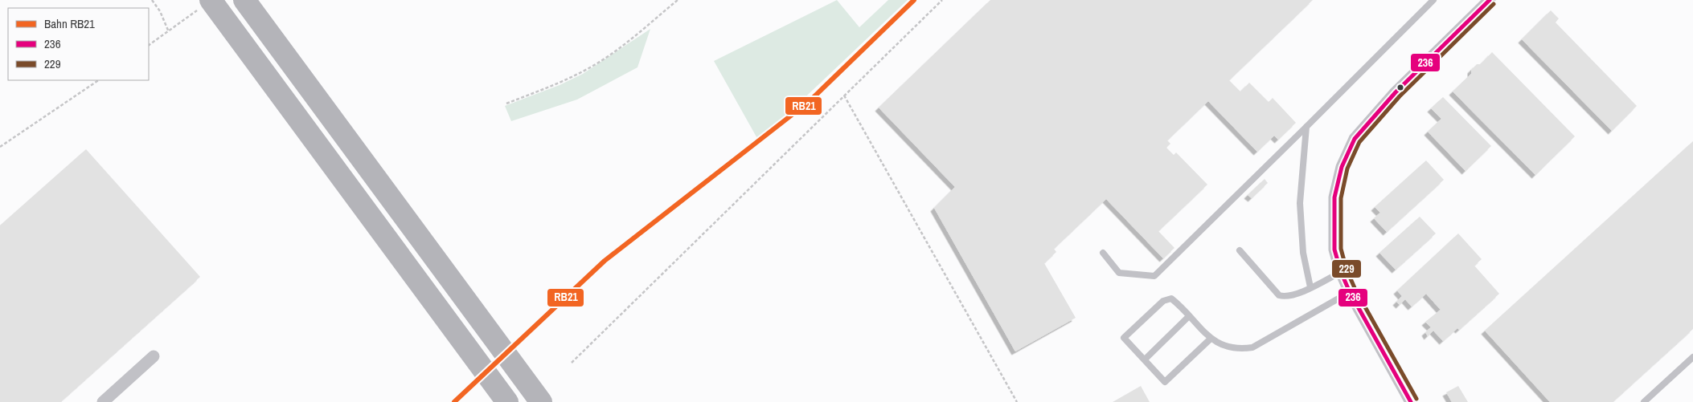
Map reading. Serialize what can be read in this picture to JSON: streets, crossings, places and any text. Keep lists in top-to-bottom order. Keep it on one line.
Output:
{"lines":["rail line RB21","transit line 236","transit line 229"],"legend":["Bahn RB21","236","229"]}
